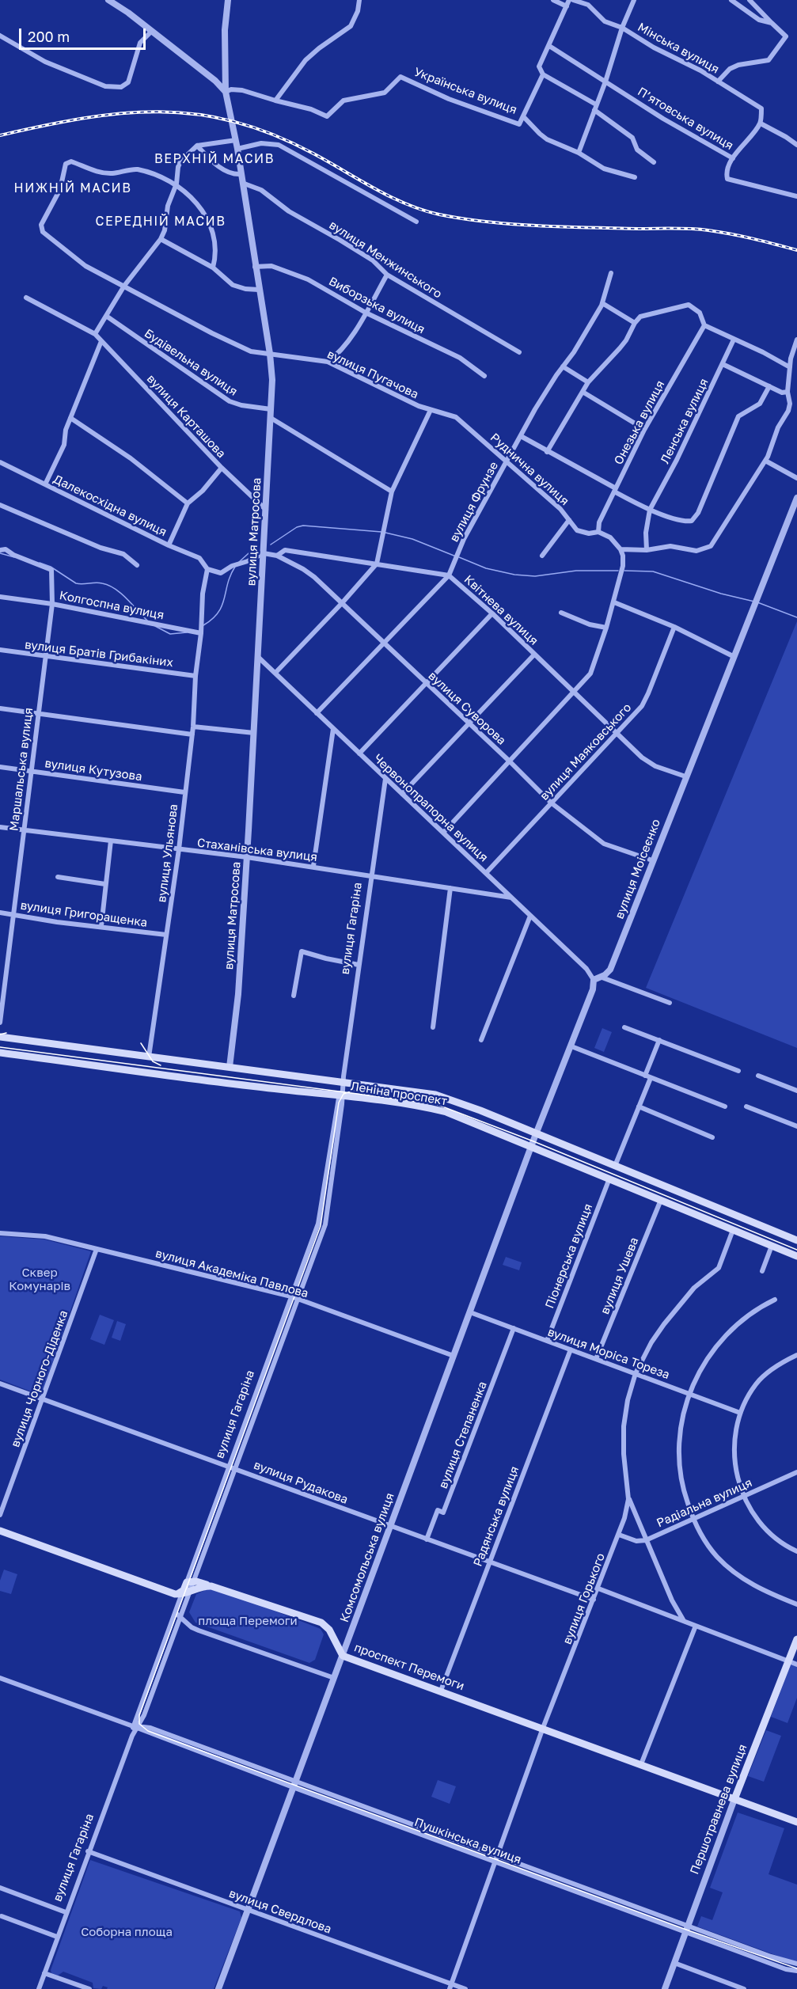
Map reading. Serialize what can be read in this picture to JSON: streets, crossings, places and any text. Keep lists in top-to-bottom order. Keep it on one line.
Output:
{"streets":{"main road":["вулиця Гагаріна","Леніна проспект","проспект Перемоги","Першотравнева вулиця"],"street":["Мінська вулиця","Українська вулиця","П’ятовська вулиця","вулиця Менжинського","Виборзька вулиця","Будівельна вулиця","вулиця Пугачова","вулиця Карташова","Ленська вулиця","Онезька вулиця","Руднична вулиця","вулиця Фрунзе","Далекосхідна вулиця","вулиця Матросова","Колгоспна вулиця","Квітнева вулиця","вулиця Братів Грибакіних","вулиця Суворова","вулиця Маяковського","Маршальська вулиця","вулиця Кутузова","Червонопрапорна вулиця","Стаханівська вулиця","вулиця Ульянова","вулиця Моісеєнко","вулиця Григоращенка","Піонерська вулиця","вулиця Академіка Павлова","вулиця Ушева","вулиця Моріса Тореза","вулиця Чорного-Діденка","вулиця Степаненка","вулиця Рудакова","Радіальна вулиця","Радянська вулиця","Комсомольська вулиця","вулиця Горького","Пушкінська вулиця","вулиця Свердлова"]},"crossings":[["Українська вулиця","П’ятовська вулиця"],["Українська вулиця","вулиця Матросова"],["вулиця Менжинського","вулиця Матросова"],["Виборзька вулиця","вулиця Матросова"],["Будівельна вулиця","вулиця Матросова"],["вулиця Пугачова","Руднична вулиця"],["вулиця Пугачова","вулиця Матросова"],["вулиця Пугачова","Квітнева вулиця"],["вулиця Карташова","вулиця Матросова"],["Онезька вулиця","Руднична вулиця"],["Руднична вулиця","вулиця Фрунзе"],["вулиця Фрунзе","Квітнева вулиця"],["вулиця Фрунзе","вулиця Суворова"],["вулиця Фрунзе","Червонопрапорна вулиця"],["вулиця Матросова","Квітнева вулиця"],["вулиця Матросова","Червонопрапорна вулиця"],["вулиця Матросова","Стаханівська вулиця"],["вулиця Матросова","Леніна проспект"],["Колгоспна вулиця","Маршальська вулиця"],["Колгоспна вулиця","вулиця Ульянова"],["Квітнева вулиця","вулиця Суворова"],["Квітнева вулиця","вулиця Маяковського"],["Квітнева вулиця","вулиця Моісеєнко"],["вулиця Братів Грибакіних","Маршальська вулиця"],["вулиця Братів Грибакіних","вулиця Ульянова"],["вулиця Суворова","вулиця Маяковського"],["вулиця Суворова","вулиця Моісеєнко"],["вулиця Маяковського","Червонопрапорна вулиця"],["Маршальська вулиця","вулиця Кутузова"],["Маршальська вулиця","Стаханівська вулиця"],["Маршальська вулиця","вулиця Григоращенка"],["вулиця Кутузова","вулиця Ульянова"],["Червонопрапорна вулиця","Стаханівська вулиця"],["Червонопрапорна вулиця","вулиця Моісеєнко"],["Червонопрапорна вулиця","вулиця Гагаріна"],["Стаханівська вулиця","вулиця Ульянова"],["Стаханівська вулиця","вулиця Гагаріна"],["вулиця Ульянова","вулиця Григоращенка"],["вулиця Ульянова","Леніна проспект"],["вулиця Моісеєнко","Леніна проспект"],["вулиця Моісеєнко","Комсомольська вулиця"],["вулиця Гагаріна","Леніна проспект"],["вулиця Гагаріна","вулиця Академіка Павлова"],["вулиця Гагаріна","вулиця Рудакова"],["вулиця Гагаріна","проспект Перемоги"],["вулиця Гагаріна","Пушкінська вулиця"],["вулиця Гагаріна","вулиця Свердлова"],["Леніна проспект","Піонерська вулиця"],["Леніна проспект","вулиця Ушева"],["Леніна проспект","Комсомольська вулиця"],["Леніна проспект","вулиця Горького"],["Піонерська вулиця","вулиця Моріса Тореза"],["вулиця Академіка Павлова","вулиця Чорного-Діденка"],["вулиця Академіка Павлова","Комсомольська вулиця"],["вулиця Ушева","вулиця Моріса Тореза"],["вулиця Моріса Тореза","вулиця Степаненка"],["вулиця Моріса Тореза","Радянська вулиця"],["вулиця Моріса Тореза","Комсомольська вулиця"],["вулиця Моріса Тореза","вулиця Горького"],["вулиця Чорного-Діденка","вулиця Рудакова"],["вулиця Степаненка","вулиця Рудакова"],["вулиця Рудакова","Радянська вулиця"],["вулиця Рудакова","Комсомольська вулиця"],["вулиця Рудакова","вулиця Горького"],["Радіальна вулиця","вулиця Горького"],["Радянська вулиця","проспект Перемоги"],["Комсомольська вулиця","проспект Перемоги"],["Комсомольська вулиця","Пушкінська вулиця"],["Комсомольська вулиця","вулиця Свердлова"],["вулиця Горького","проспект Перемоги"],["вулиця Горького","Пушкінська вулиця"],["вулиця Горького","вулиця Свердлова"],["проспект Перемоги","Першотравнева вулиця"],["Першотравнева вулиця","Пушкінська вулиця"]],"districts":["ВЕРХНІЙ МАСИВ","НИЖНІЙ МАСИВ","СЕРЕДНІЙ МАСИВ"],"parks":["Сквер Комунарів","площа Перемоги","Соборна площа"],"scale_bar":"200 m"}
